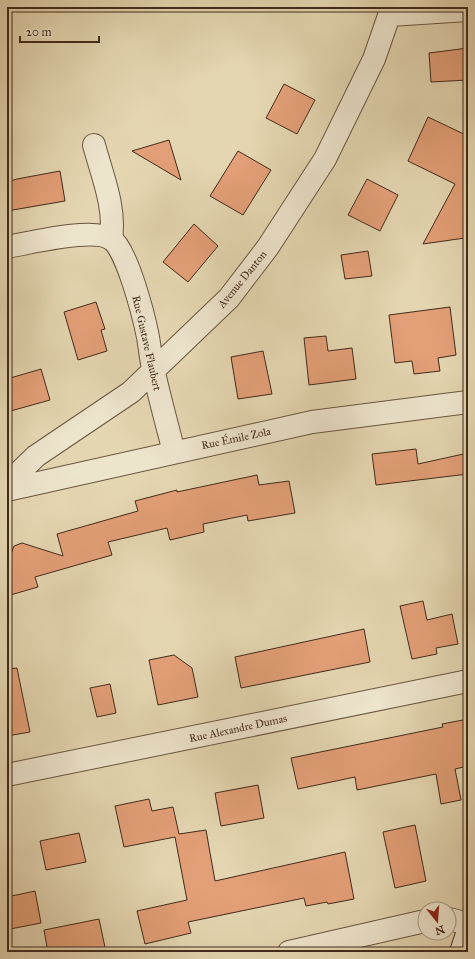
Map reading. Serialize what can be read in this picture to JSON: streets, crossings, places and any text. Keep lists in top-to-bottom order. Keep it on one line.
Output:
{"streets":{"street":["Avenue Danton","Rue Gustave Flaubert","Rue Émile Zola","Rue Alexandre Dumas"]},"crossings":[["Avenue Danton","Rue Gustave Flaubert"],["Rue Gustave Flaubert","Rue Émile Zola"]],"scale_bar":"20 m","north":"bottom"}
